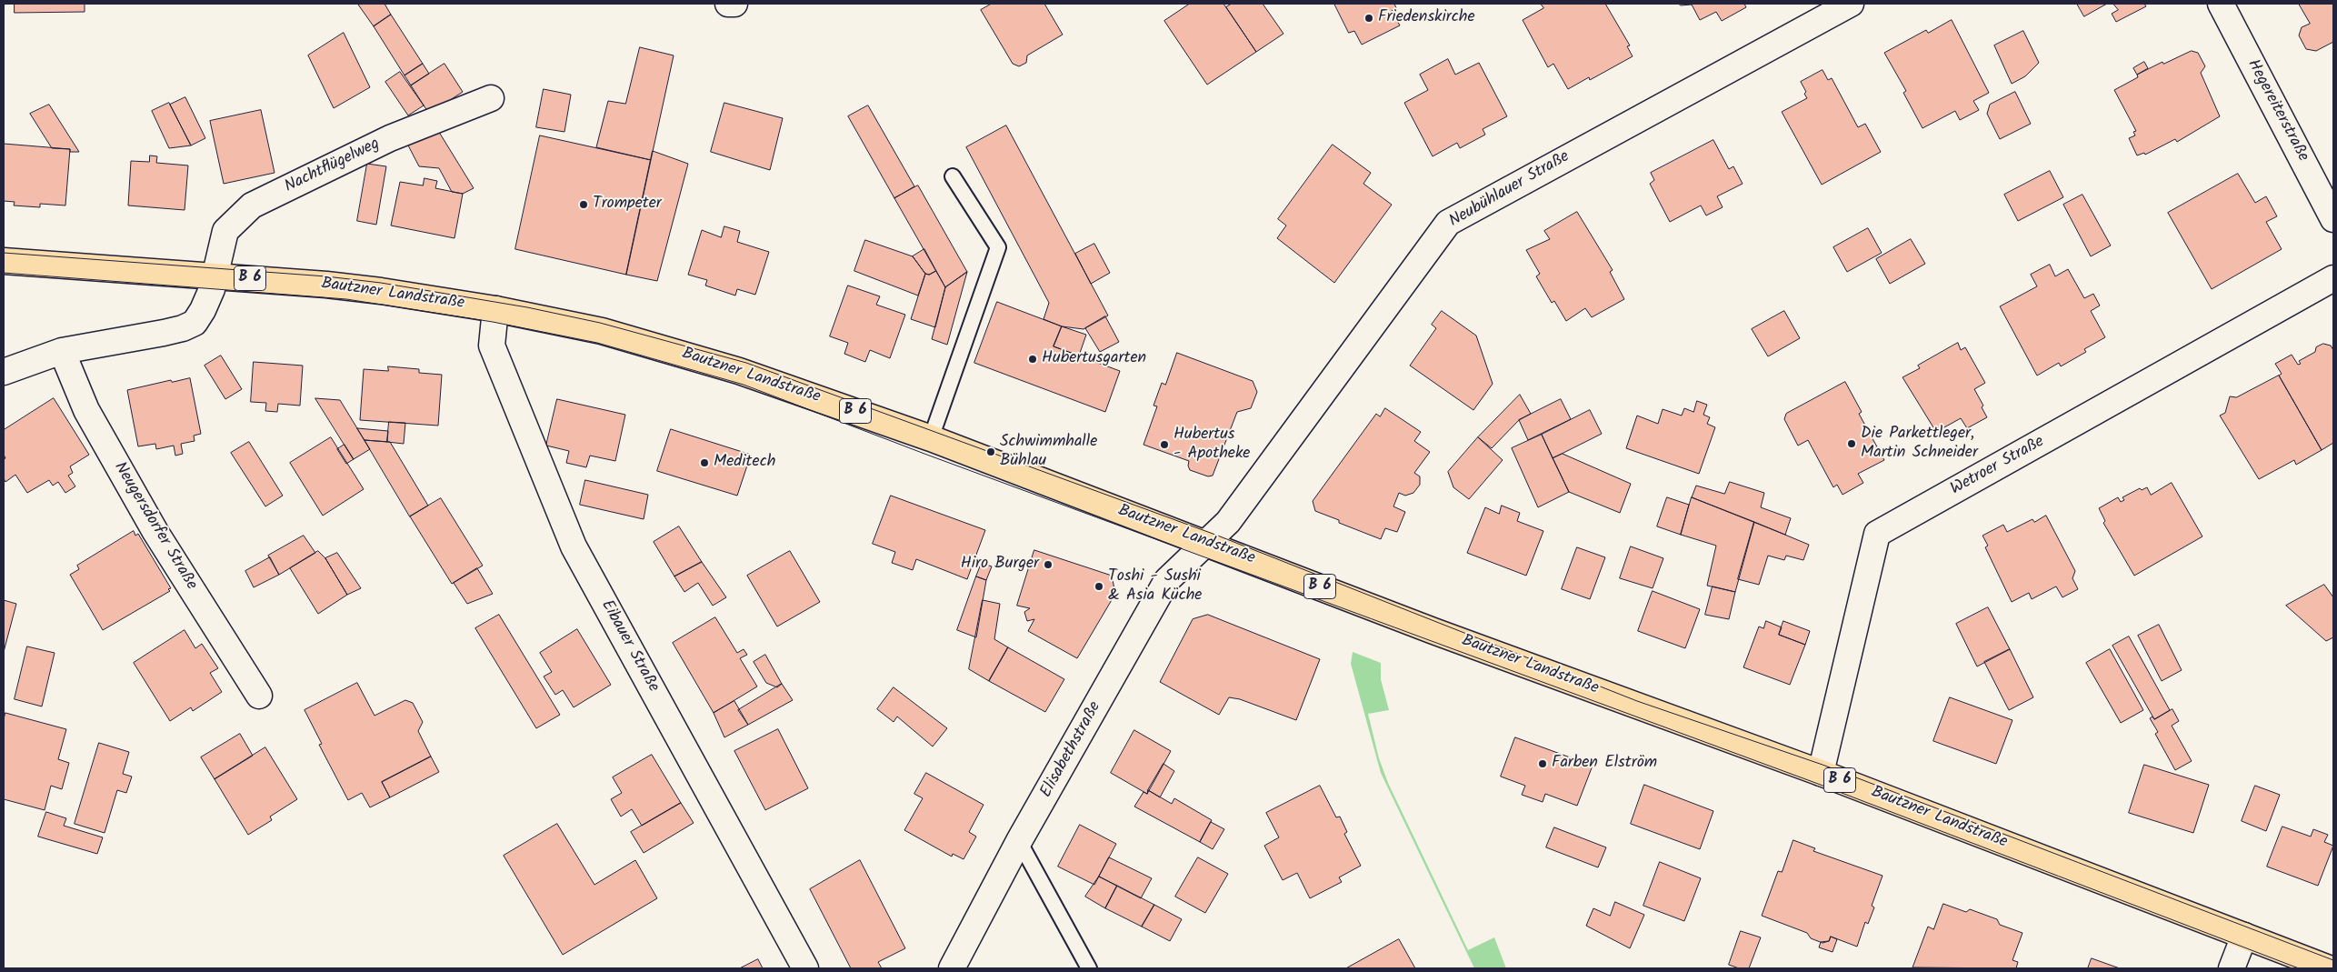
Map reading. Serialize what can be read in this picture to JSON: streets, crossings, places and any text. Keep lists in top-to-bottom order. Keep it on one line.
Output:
{"streets":{"main road":["B 6","Bautzner Landstraße"],"street":["Hegereiterstraße","Nachtflügelweg","Neubühlauer Straße","Wetroer Straße","Neugersdorfer Straße","Eibauer Straße","Elisabethstraße"]},"crossings":[["Nachtflügelweg","Bautzner Landstraße"],["Neubühlauer Straße","Bautzner Landstraße"],["Neubühlauer Straße","Elisabethstraße"],["Bautzner Landstraße","Wetroer Straße"],["Bautzner Landstraße","Eibauer Straße"],["Bautzner Landstraße","Elisabethstraße"]],"places":["Friedenskirche","Trompeter","Hubertusgarten","Die Parkettleger, Martin Schneider","Hubertus - Apotheke","Schwimmhalle Bühlau","Meditech","Hiro Burger","Toshi - Sushi & Asia Küche","Farben Elström"]}
